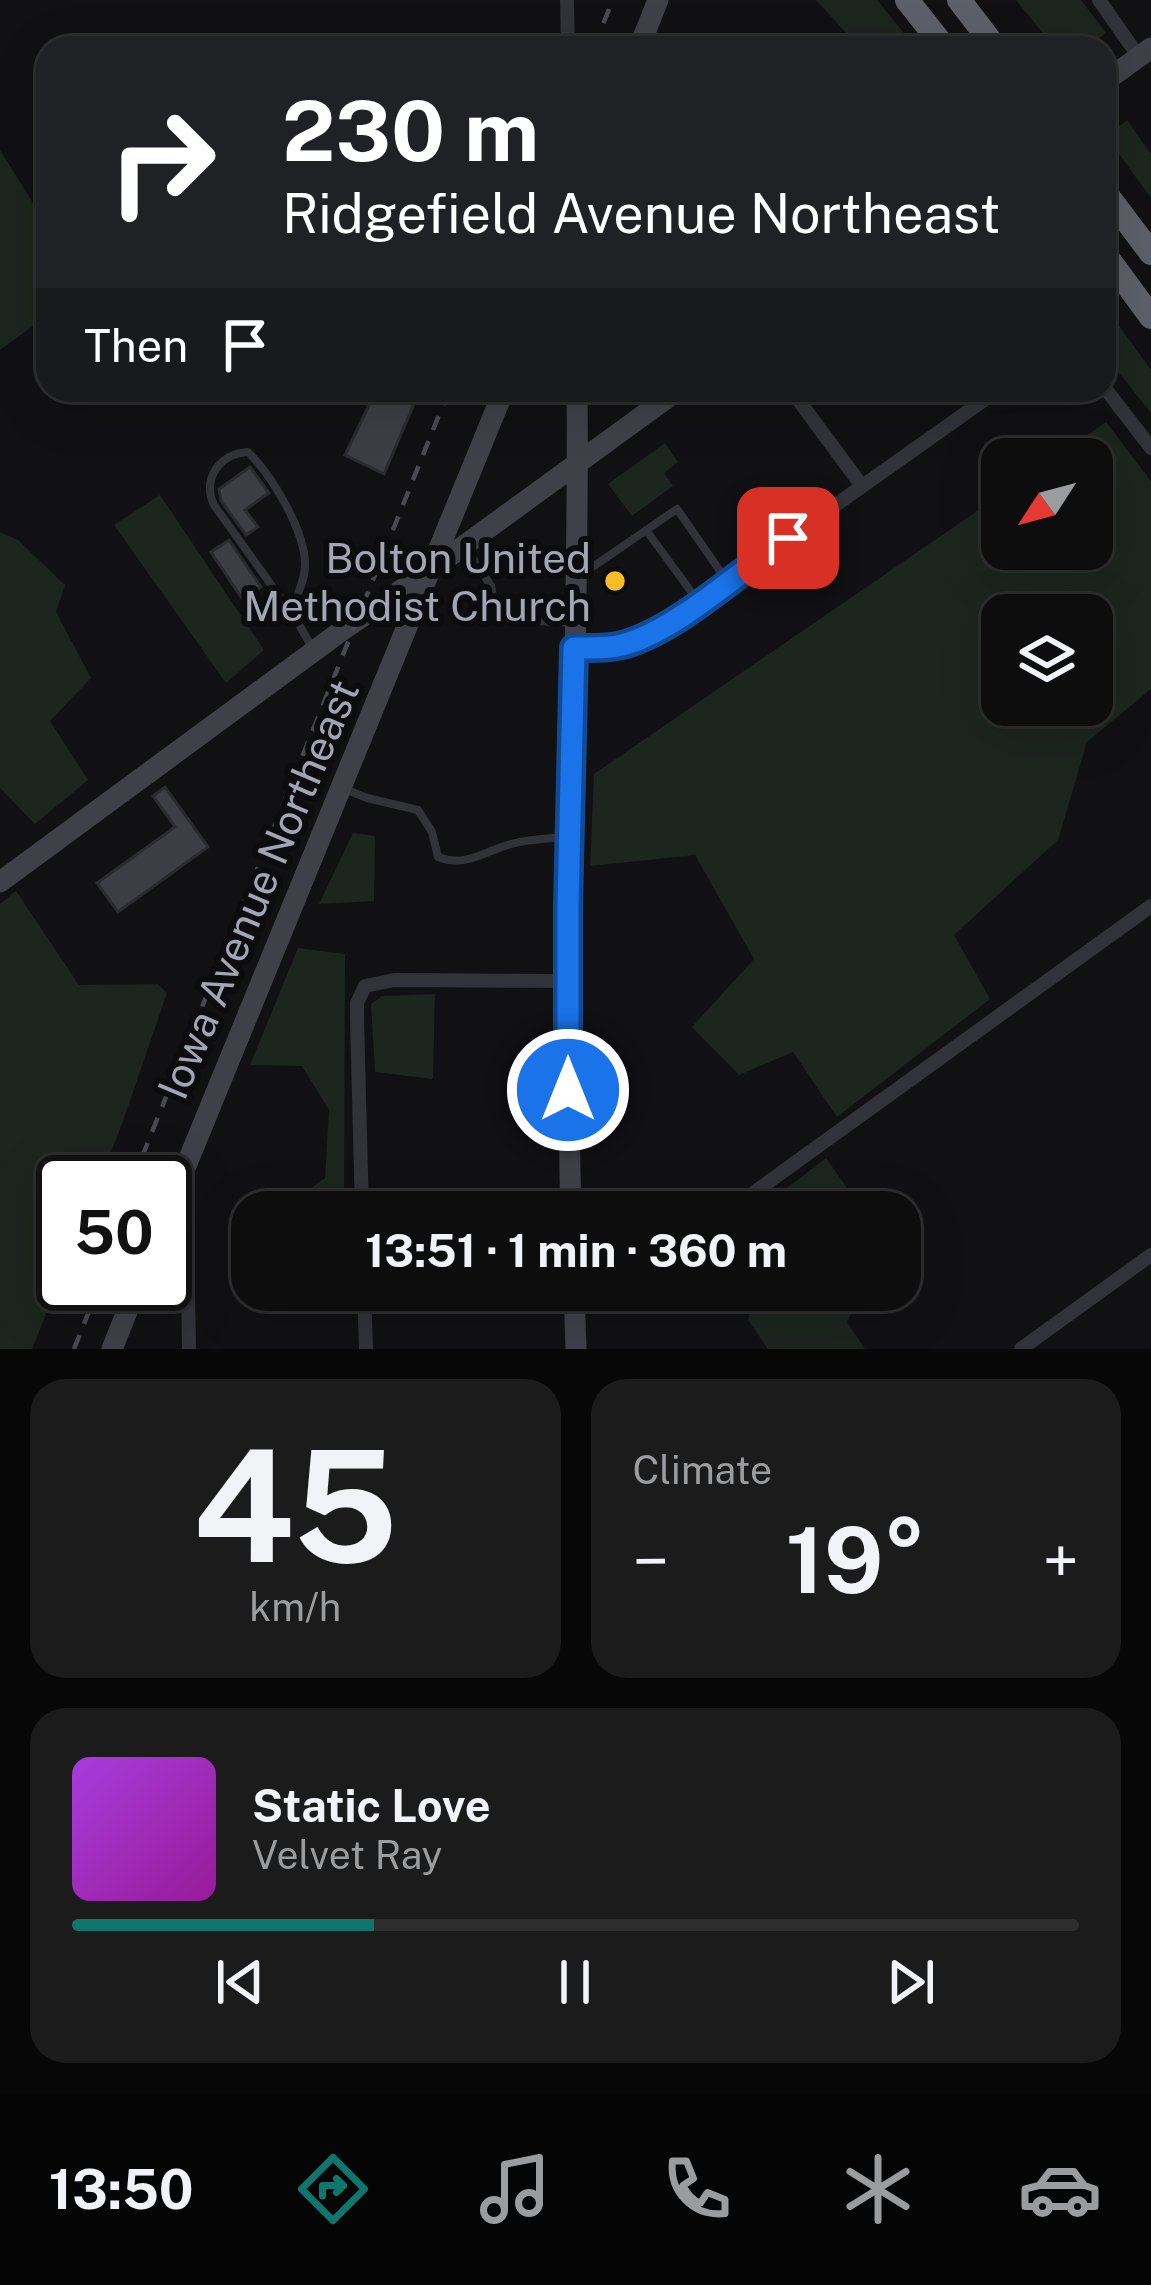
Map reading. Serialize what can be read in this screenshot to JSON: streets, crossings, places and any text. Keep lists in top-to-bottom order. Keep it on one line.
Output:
{"streets":{"main road":["Iowa Avenue Northeast"]},"places":["Bolton United Methodist Church"],"north":"bottom left","page":{"turn":["230 m","Ridgefield Avenue Northeast"],"then":"Then","limit":"50","trip":"13:51 · 1 min · 360 m","tile":[["45","km/h"],"Climate"],"heat":["−","19°","+"],"song":["Static Love","Velvet Ray"],"tabs":"13:50"}}
